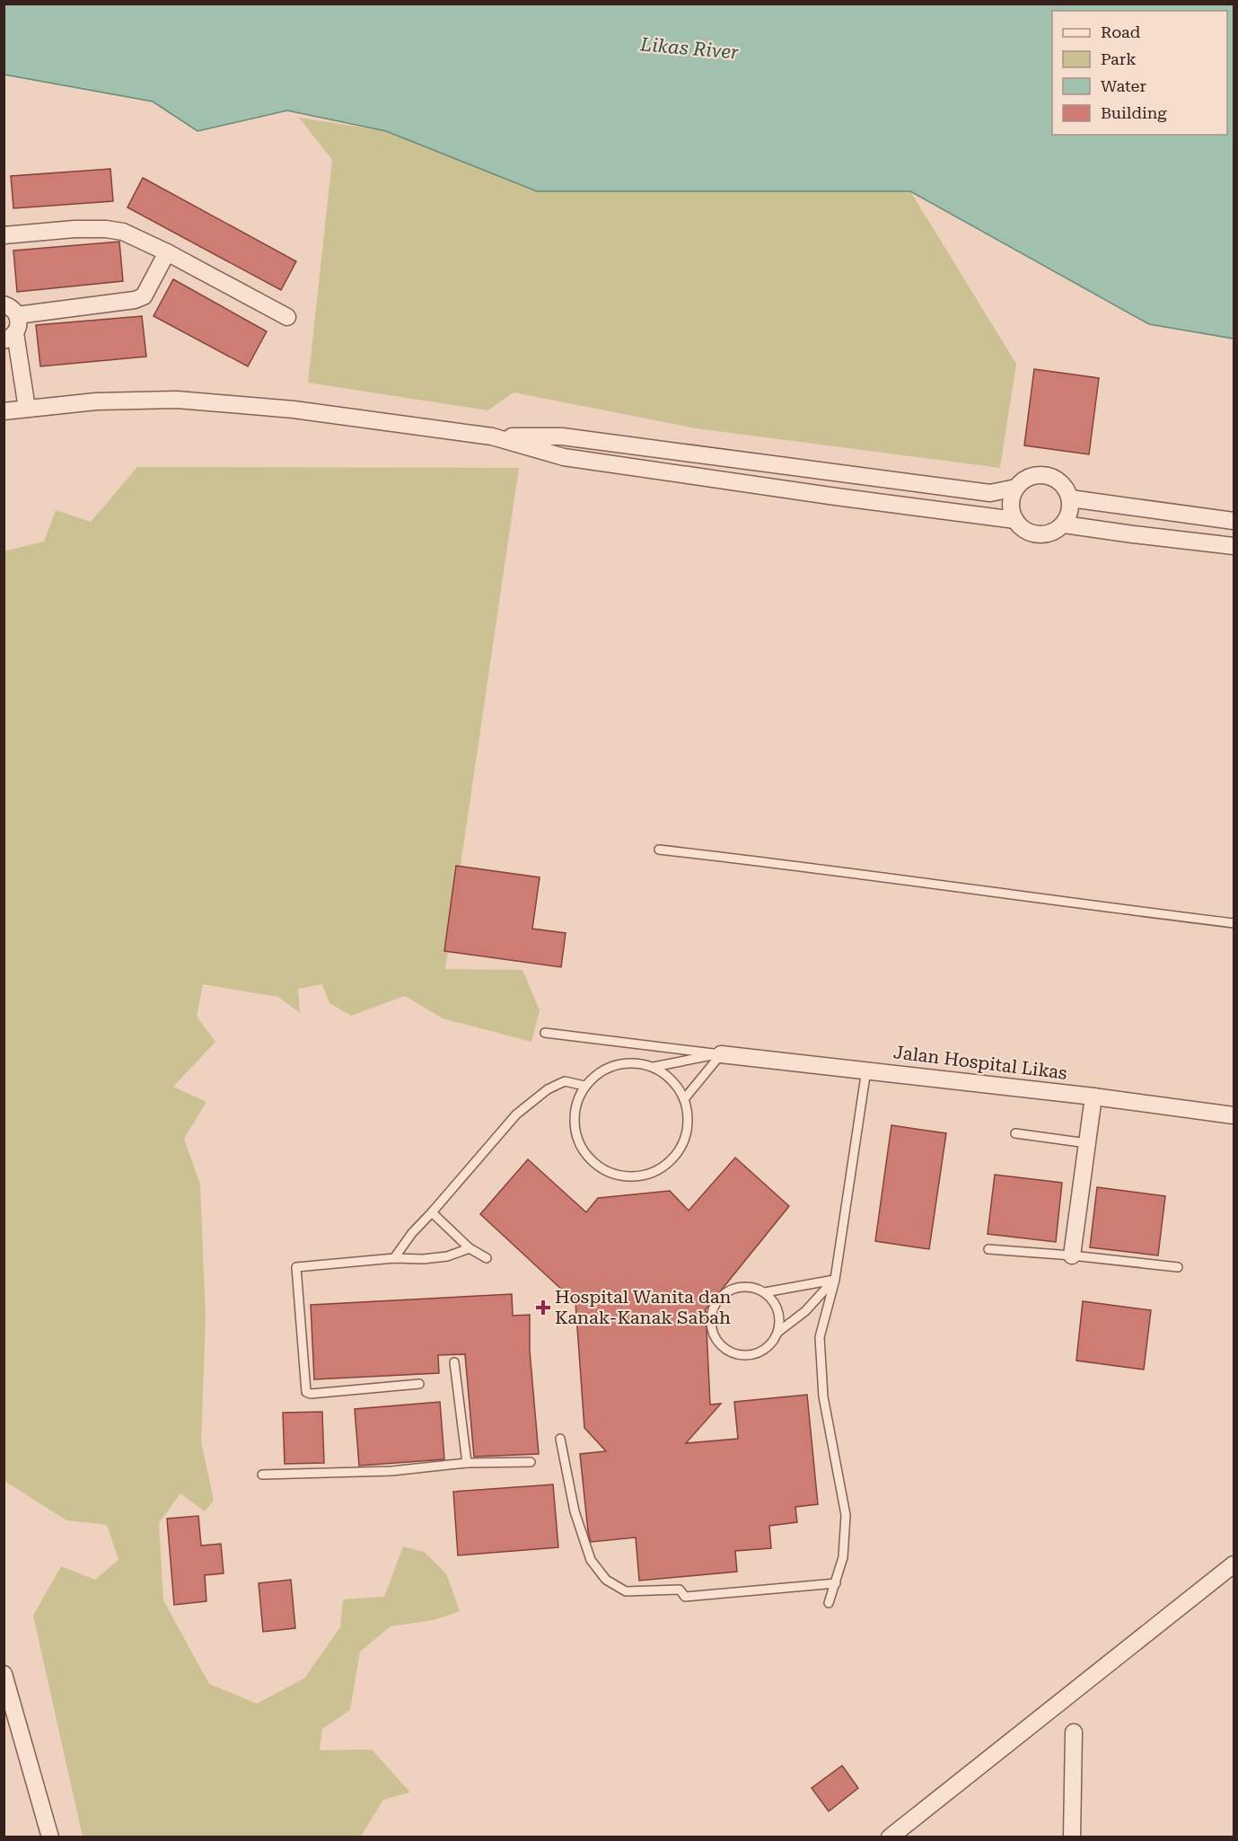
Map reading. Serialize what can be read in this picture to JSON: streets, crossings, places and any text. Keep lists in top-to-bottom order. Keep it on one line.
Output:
{"streets":{"street":["Jalan Hospital Likas"]},"water":["Likas River"],"places":{"health":["Hospital Wanita dan Kanak-Kanak Sabah"]},"legend":["Road","Park","Water","Building"]}
